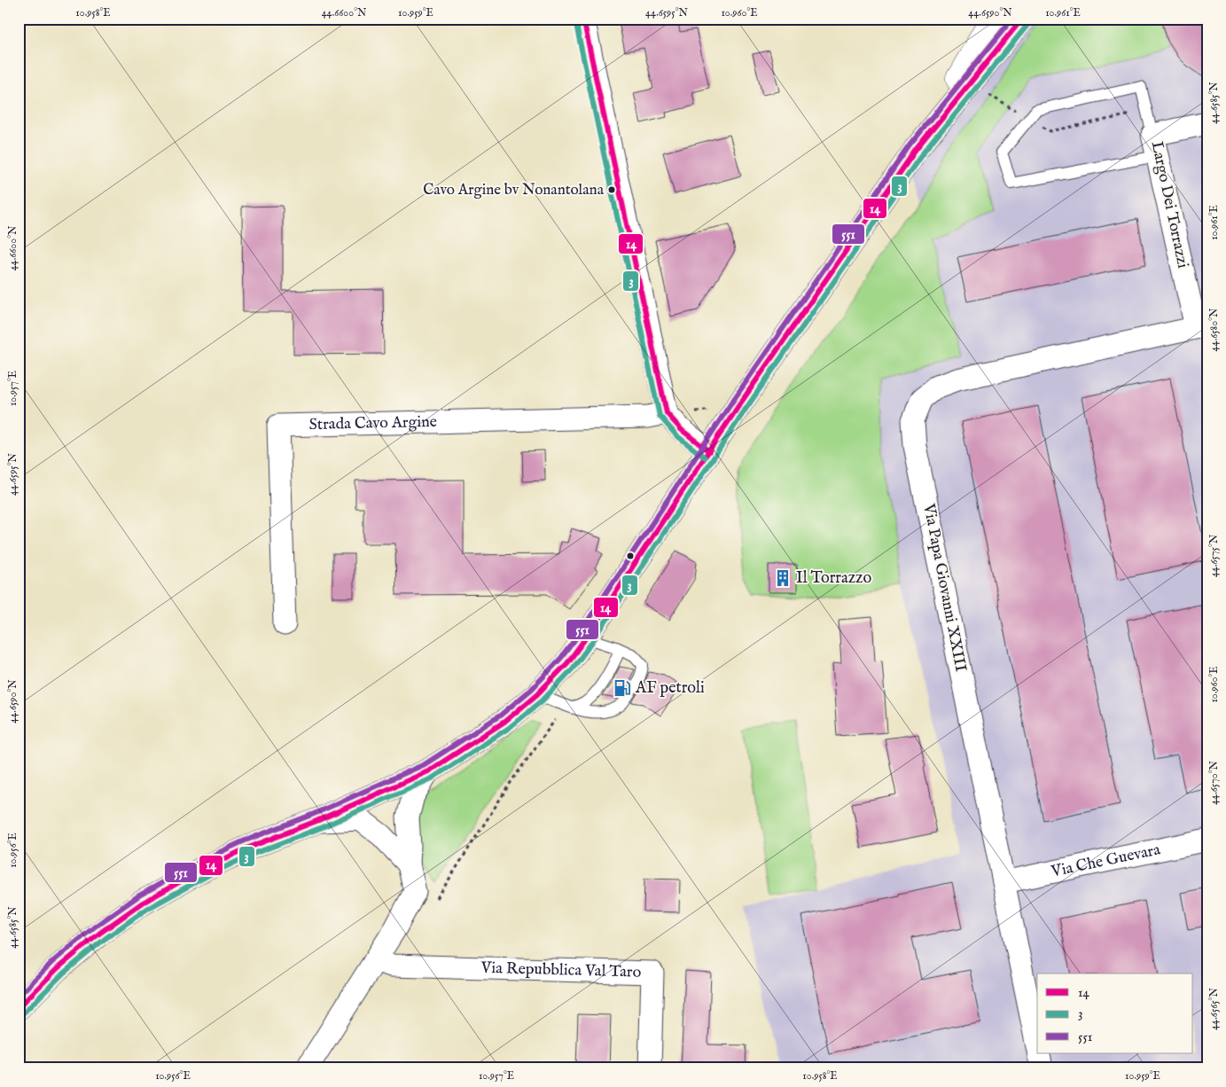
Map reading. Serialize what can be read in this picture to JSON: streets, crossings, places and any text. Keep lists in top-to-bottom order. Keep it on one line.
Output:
{"streets":{"street":["Largo Dei Torrazzi","Strada Cavo Argine","Via Papa Giovanni XXIII","Via Che Guevara","Via Repubblica Val Taro"]},"crossings":[["Largo Dei Torrazzi","Via Papa Giovanni XXIII"],["Via Papa Giovanni XXIII","Via Che Guevara"]],"places":{"other":["Cavo Argine bv Nonantolana"],"building":["Il Torrazzo"],"fuel station":["AF petroli"]},"lines":["transit line 14","transit line 551","transit line 3"],"legend":["14","3","551"],"coordinates":["10.958°E","44.6600°N","10.959°E","44.6595°N","10.960°E","44.6590°N","10.961°E","44.6585°N","44.6580°N","10.957°E","44.6575°N","44.6570°N","10.956°E","44.6565°N"]}
